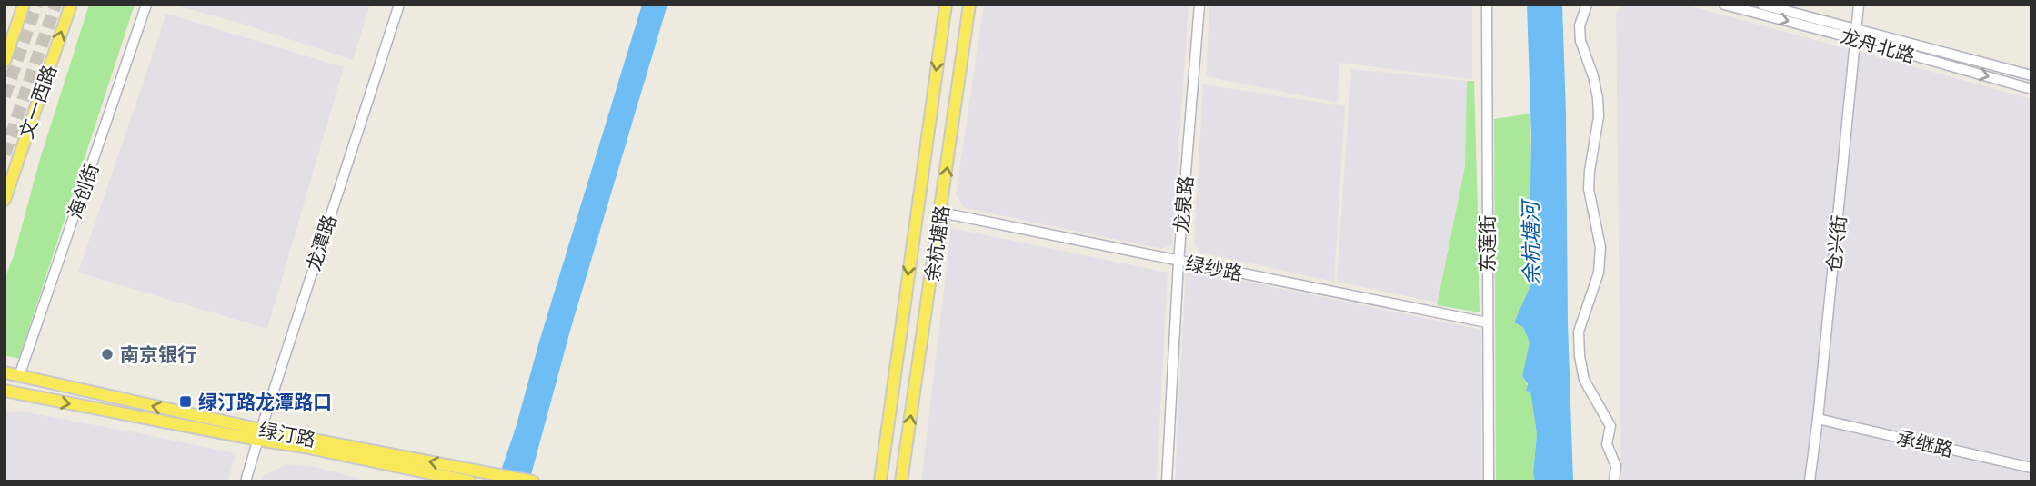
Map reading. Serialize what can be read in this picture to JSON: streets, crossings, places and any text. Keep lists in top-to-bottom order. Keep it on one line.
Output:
{"streets":{"main road":["文一西路","余杭塘路","绿汀路"],"street":["龙舟北路","海创街","龙泉路","龙潭路","东莲街","仓兴街","绿纱路","承继路"]},"crossings":[["龙舟北路","仓兴街"],["海创街","绿汀路"],["龙泉路","绿纱路"],["龙潭路","绿汀路"],["余杭塘路","绿纱路"],["东莲街","绿纱路"],["仓兴街","承继路"]],"one_way":["文一西路"],"water":["余杭塘河"],"places":{"other":["南京银行"],"transit":["绿汀路龙潭路口"]}}
